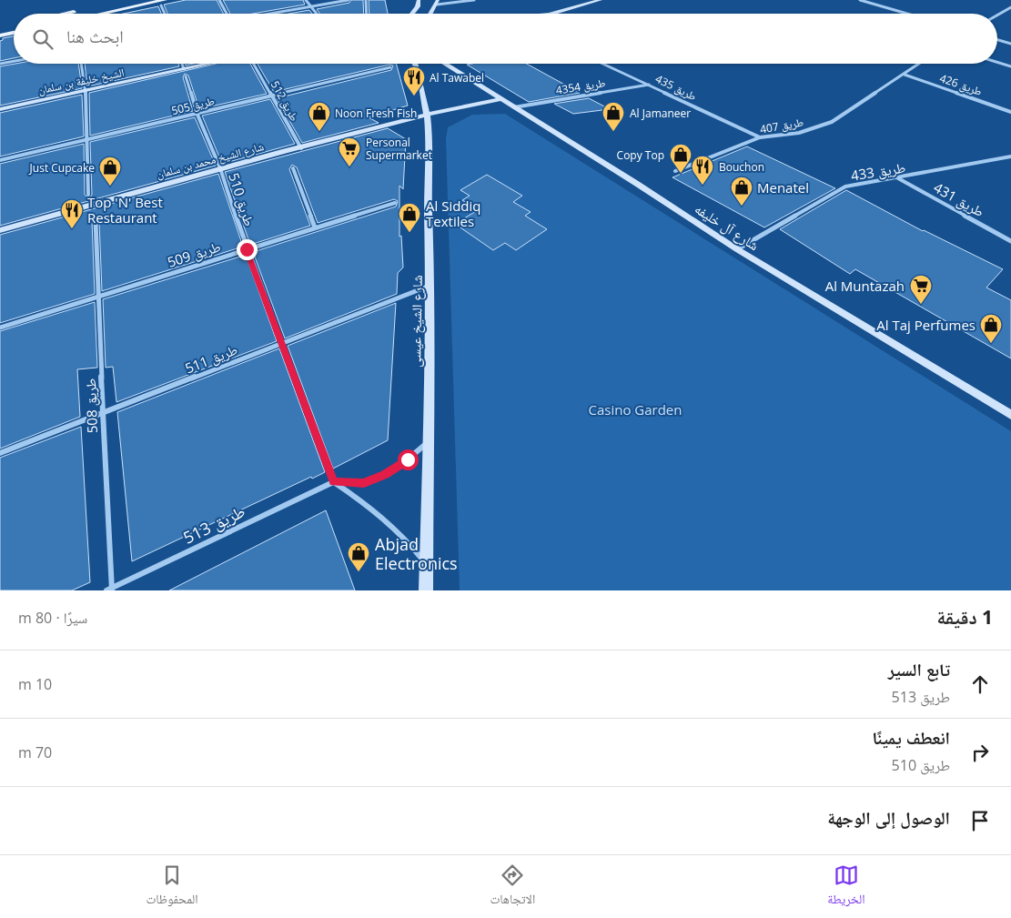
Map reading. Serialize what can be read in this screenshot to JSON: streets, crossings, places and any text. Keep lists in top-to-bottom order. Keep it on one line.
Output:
{"streets":{"street":["الشيخ خليفة بن سلمان","طريق 426","طريق 4354","طريق 435","طريق 512","طريق 505","طريق 407","شارع الشيخ محمد بن سلمان","طريق 433","طريق 510","طريق 431","شارع آل خليفه","طريق 509","شارع الشيخ عيسى","طريق 511","طريق 508","طريق 513"]},"crossings":[["طريق 426","طريق 407"],["طريق 4354","طريق 435"],["طريق 4354","شارع آل خليفه"],["طريق 435","طريق 407"],["طريق 512","طريق 505"],["طريق 512","شارع الشيخ محمد بن سلمان"],["طريق 505","طريق 510"],["شارع الشيخ محمد بن سلمان","طريق 510"],["شارع الشيخ محمد بن سلمان","شارع آل خليفه"],["شارع الشيخ محمد بن سلمان","شارع الشيخ عيسى"],["طريق 433","طريق 431"],["طريق 433","شارع آل خليفه"],["طريق 510","طريق 509"],["طريق 510","طريق 511"],["طريق 510","طريق 513"],["طريق 509","طريق 508"],["شارع الشيخ عيسى","طريق 511"],["شارع الشيخ عيسى","طريق 513"],["طريق 511","طريق 508"],["طريق 508","طريق 513"]],"parks":["Casino Garden"],"places":{"restaurant":["Al Tawabel","Bouchon","Top 'N' Best Restaurant"],"shop":["Noon Fresh Fish","Al Jamaneer","Copy Top","Just Cupcake","Menatel","Al Siddiq Textiles","Al Taj Perfumes","Abjad Electronics"],"supermarket":["Personal Supermarket","Al Muntazah"]},"page":{"search":"ابحث هنا","heading":["1 دقيقة","سيرًا · 80 m"],"list":[["تابع السير","طريق 513","10 m"],["انعطف يمينًا","طريق 510","70 m"],"الوصول إلى الوجهة"],"nav":["الخريطة","الاتجاهات","المحفوظات"]}}
